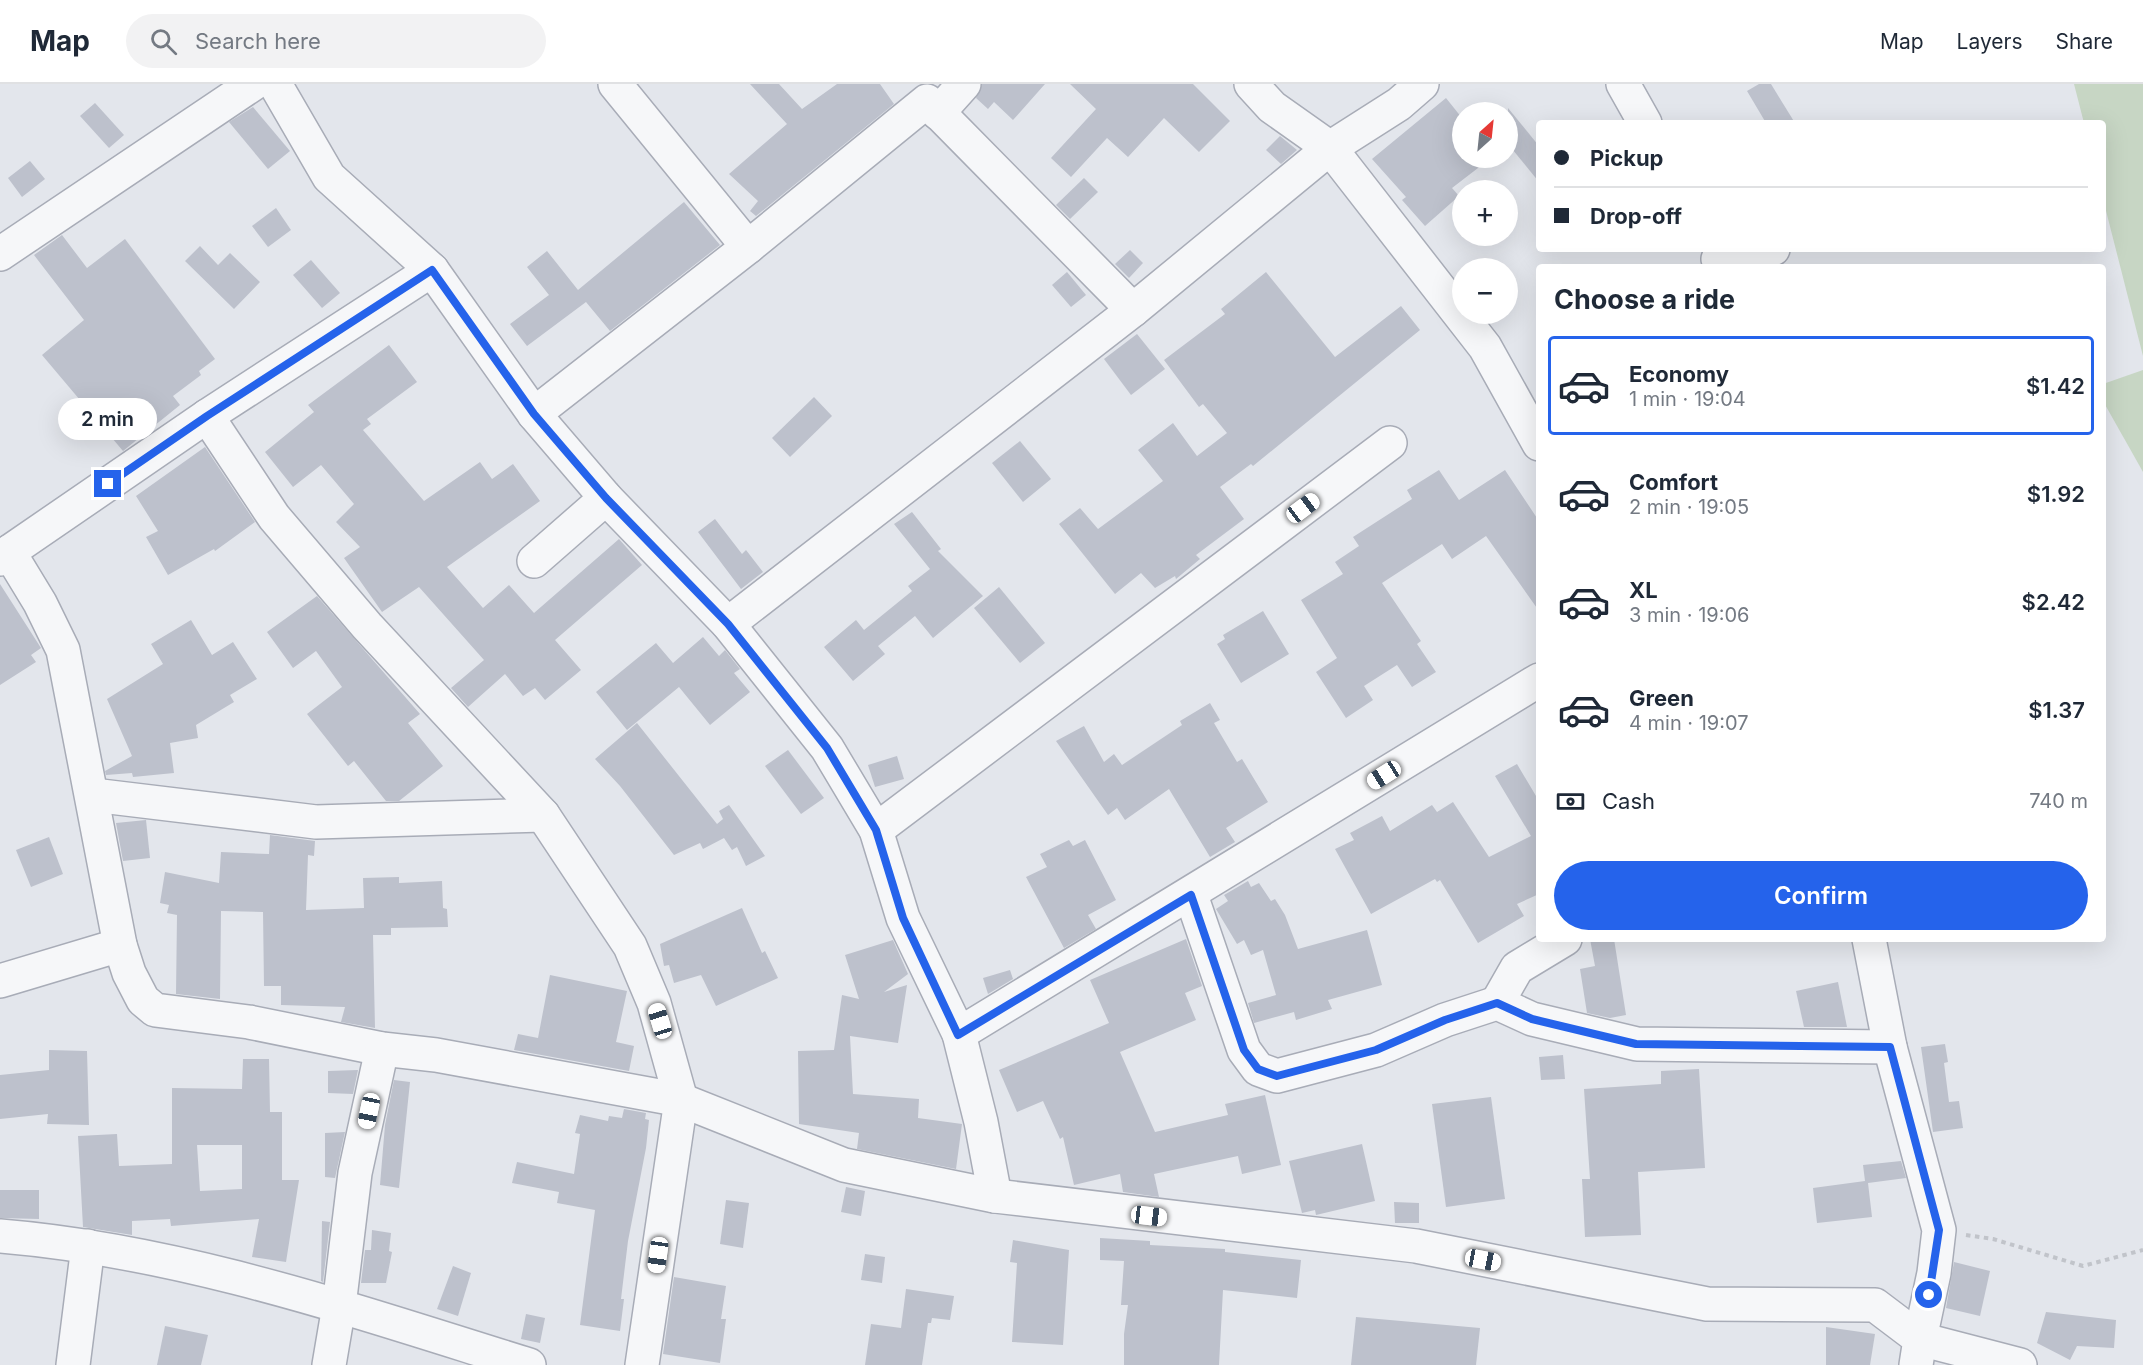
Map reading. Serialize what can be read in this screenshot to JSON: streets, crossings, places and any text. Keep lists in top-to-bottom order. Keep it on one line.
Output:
{"north":"top right","page":{"header":"Map","search":"Search here","nav":["Map","Layers","Share"],"map_buttons":["+","−"],"banner":["Pickup","Drop-off"],"heading":"Choose a ride","list":[{"name":"Economy","note":"1 min · 19:04","value":"$1.42"},{"name":"Comfort","note":"2 min · 19:05","value":"$1.92"},{"name":"XL","note":"3 min · 19:06","value":"$2.42"},{"name":"Green","note":"4 min · 19:07","value":"$1.37"}],"bubble":"2 min","pay":["Cash","740 m"],"buttons":"Confirm"}}
